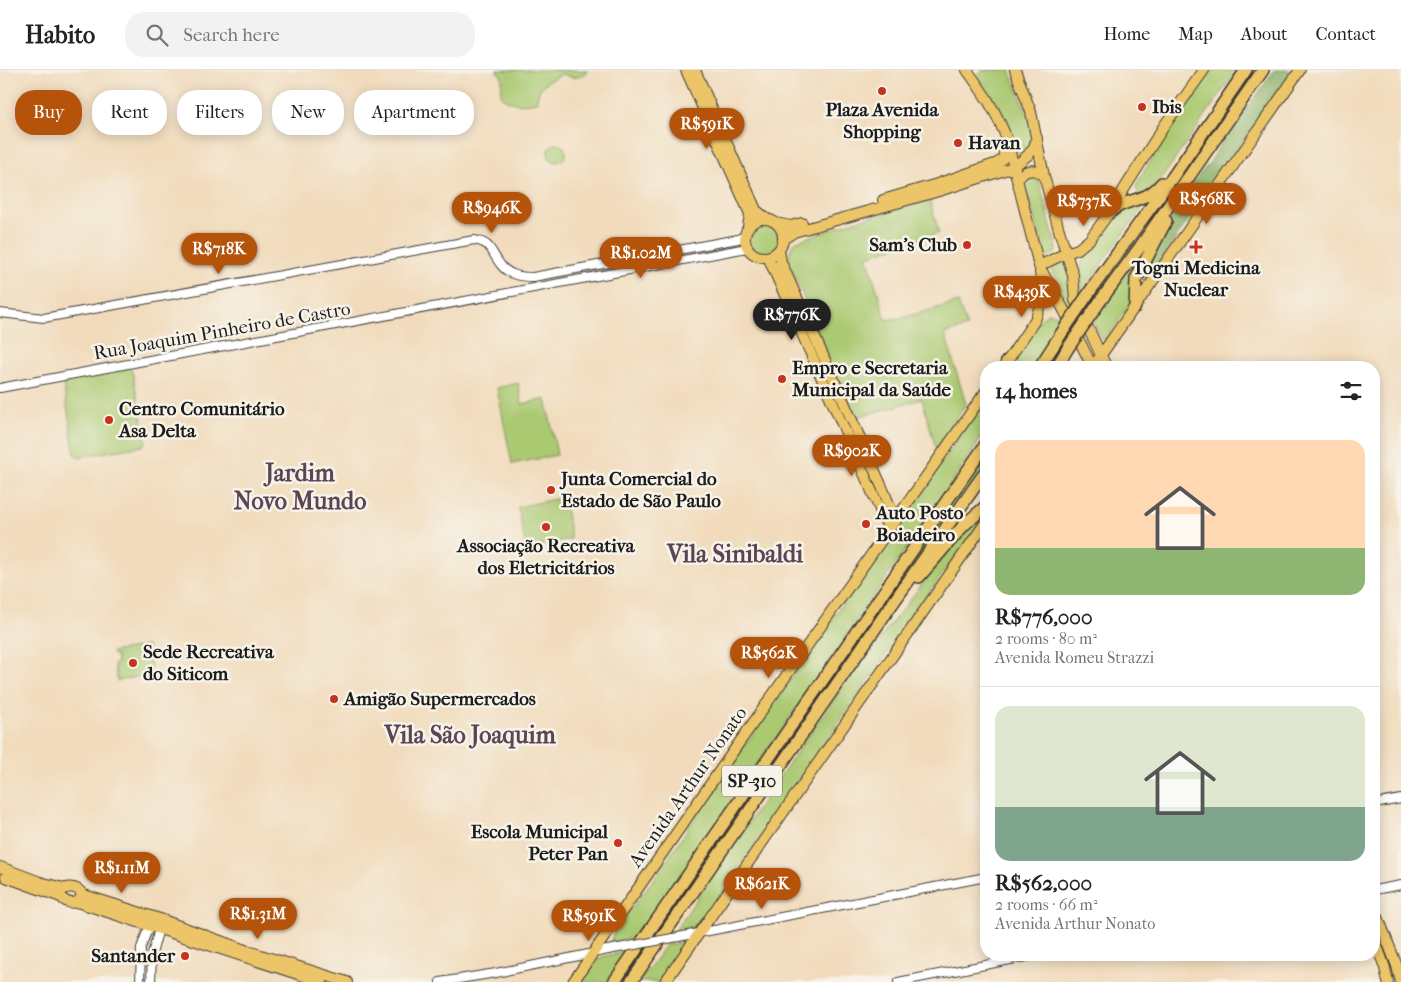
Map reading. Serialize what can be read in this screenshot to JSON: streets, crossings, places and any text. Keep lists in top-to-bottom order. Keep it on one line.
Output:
{"streets":{"highway":["SP-310"],"main road":["Avenida Arthur Nonato"],"street":["Rua Joaquim Pinheiro de Castro"]},"districts":["Jardim Novo Mundo","Vila Sinibaldi","Vila São Joaquim"],"places":{"other":["Plaza Avenida Shopping","Ibis","Havan","Sam's Club","Empro e Secretaria Municipal da Saúde","Centro Comunitário Asa Delta","Junta Comercial do Estado de São Paulo","Auto Posto Boiadeiro","Associação Recreativa dos Eletricitários","Sede Recreativa do Siticom","Amigão Supermercados","Escola Municipal Peter Pan","Santander"],"health":["Togni Medicina Nuclear"]},"page":{"header":"Habito","search":"Search here","nav":["Home","Map","About","Contact"],"chip":["Buy","Rent","Filters","New","Apartment"],"price":["R$591K","R$568K","R$737K","R$946K","R$718K","R$1.02M","R$439K","R$776K","R$902K","R$562K","R$1.11M","R$621K","R$1.31M","R$591K"],"heading":"14 homes","list":[{"name":"R$776,000","note":"2 rooms · 80 m² · Avenida Romeu Strazzi"},{"name":"R$562,000","note":"2 rooms · 66 m² · Avenida Arthur Nonato"}]}}
